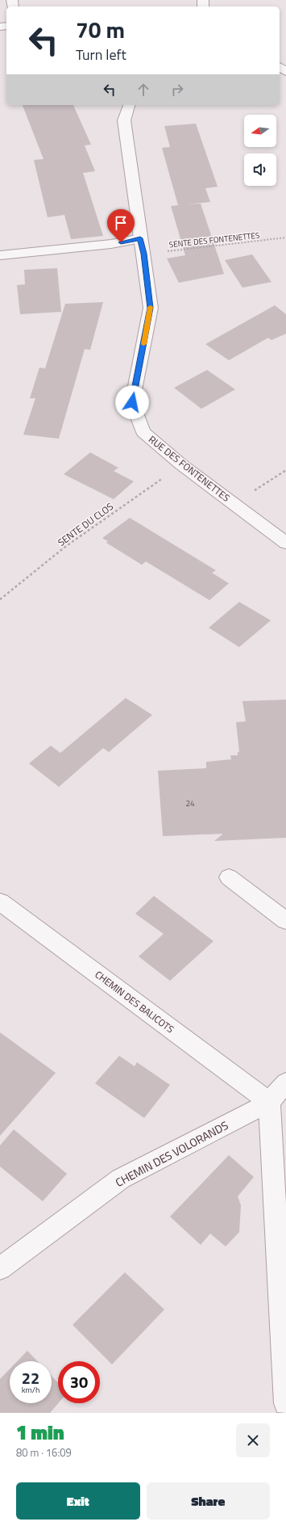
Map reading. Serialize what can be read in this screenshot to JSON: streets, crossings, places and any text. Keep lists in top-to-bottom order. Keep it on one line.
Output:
{"streets":{"street":["RUE DES FONTENETTES","CHEMIN DES BALICOTS","CHEMIN DES VOLORANDS"],"path":["SENTE DES FONTENETTES","SENTE DU CLOS"]},"crossings":[["SENTE DES FONTENETTES","RUE DES FONTENETTES"],["RUE DES FONTENETTES","SENTE DU CLOS"],["CHEMIN DES BALICOTS","CHEMIN DES VOLORANDS"]],"house_numbers":["24"],"north":"left","page":{"turn":["70 m","Turn left"],"speed":"22 km/h","limit":"30","heading":["1 min","80 m · 16:09"],"buttons":["Exit","Share"]}}
